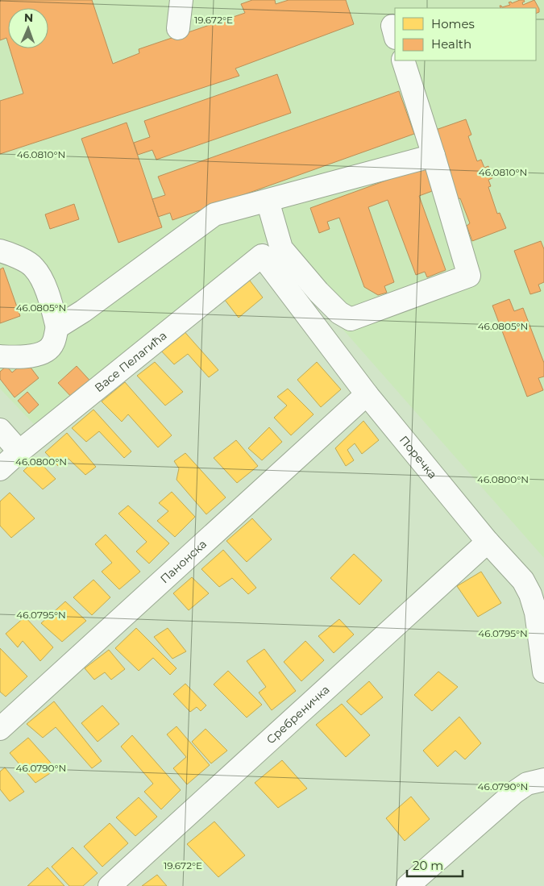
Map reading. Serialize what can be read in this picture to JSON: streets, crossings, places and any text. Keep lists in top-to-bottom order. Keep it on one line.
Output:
{"streets":{"street":["Васе Пелагића","Поречка","Панонска","Сребреничка"]},"crossings":[["Васе Пелагића","Поречка"],["Поречка","Панонска"],["Поречка","Сребреничка"]],"legend":["Homes","Health"],"scale_bar":"20 m","north":"top","coordinates":["19.672°E","46.0810°N","46.0805°N","46.0800°N","46.0795°N","46.0790°N"]}
